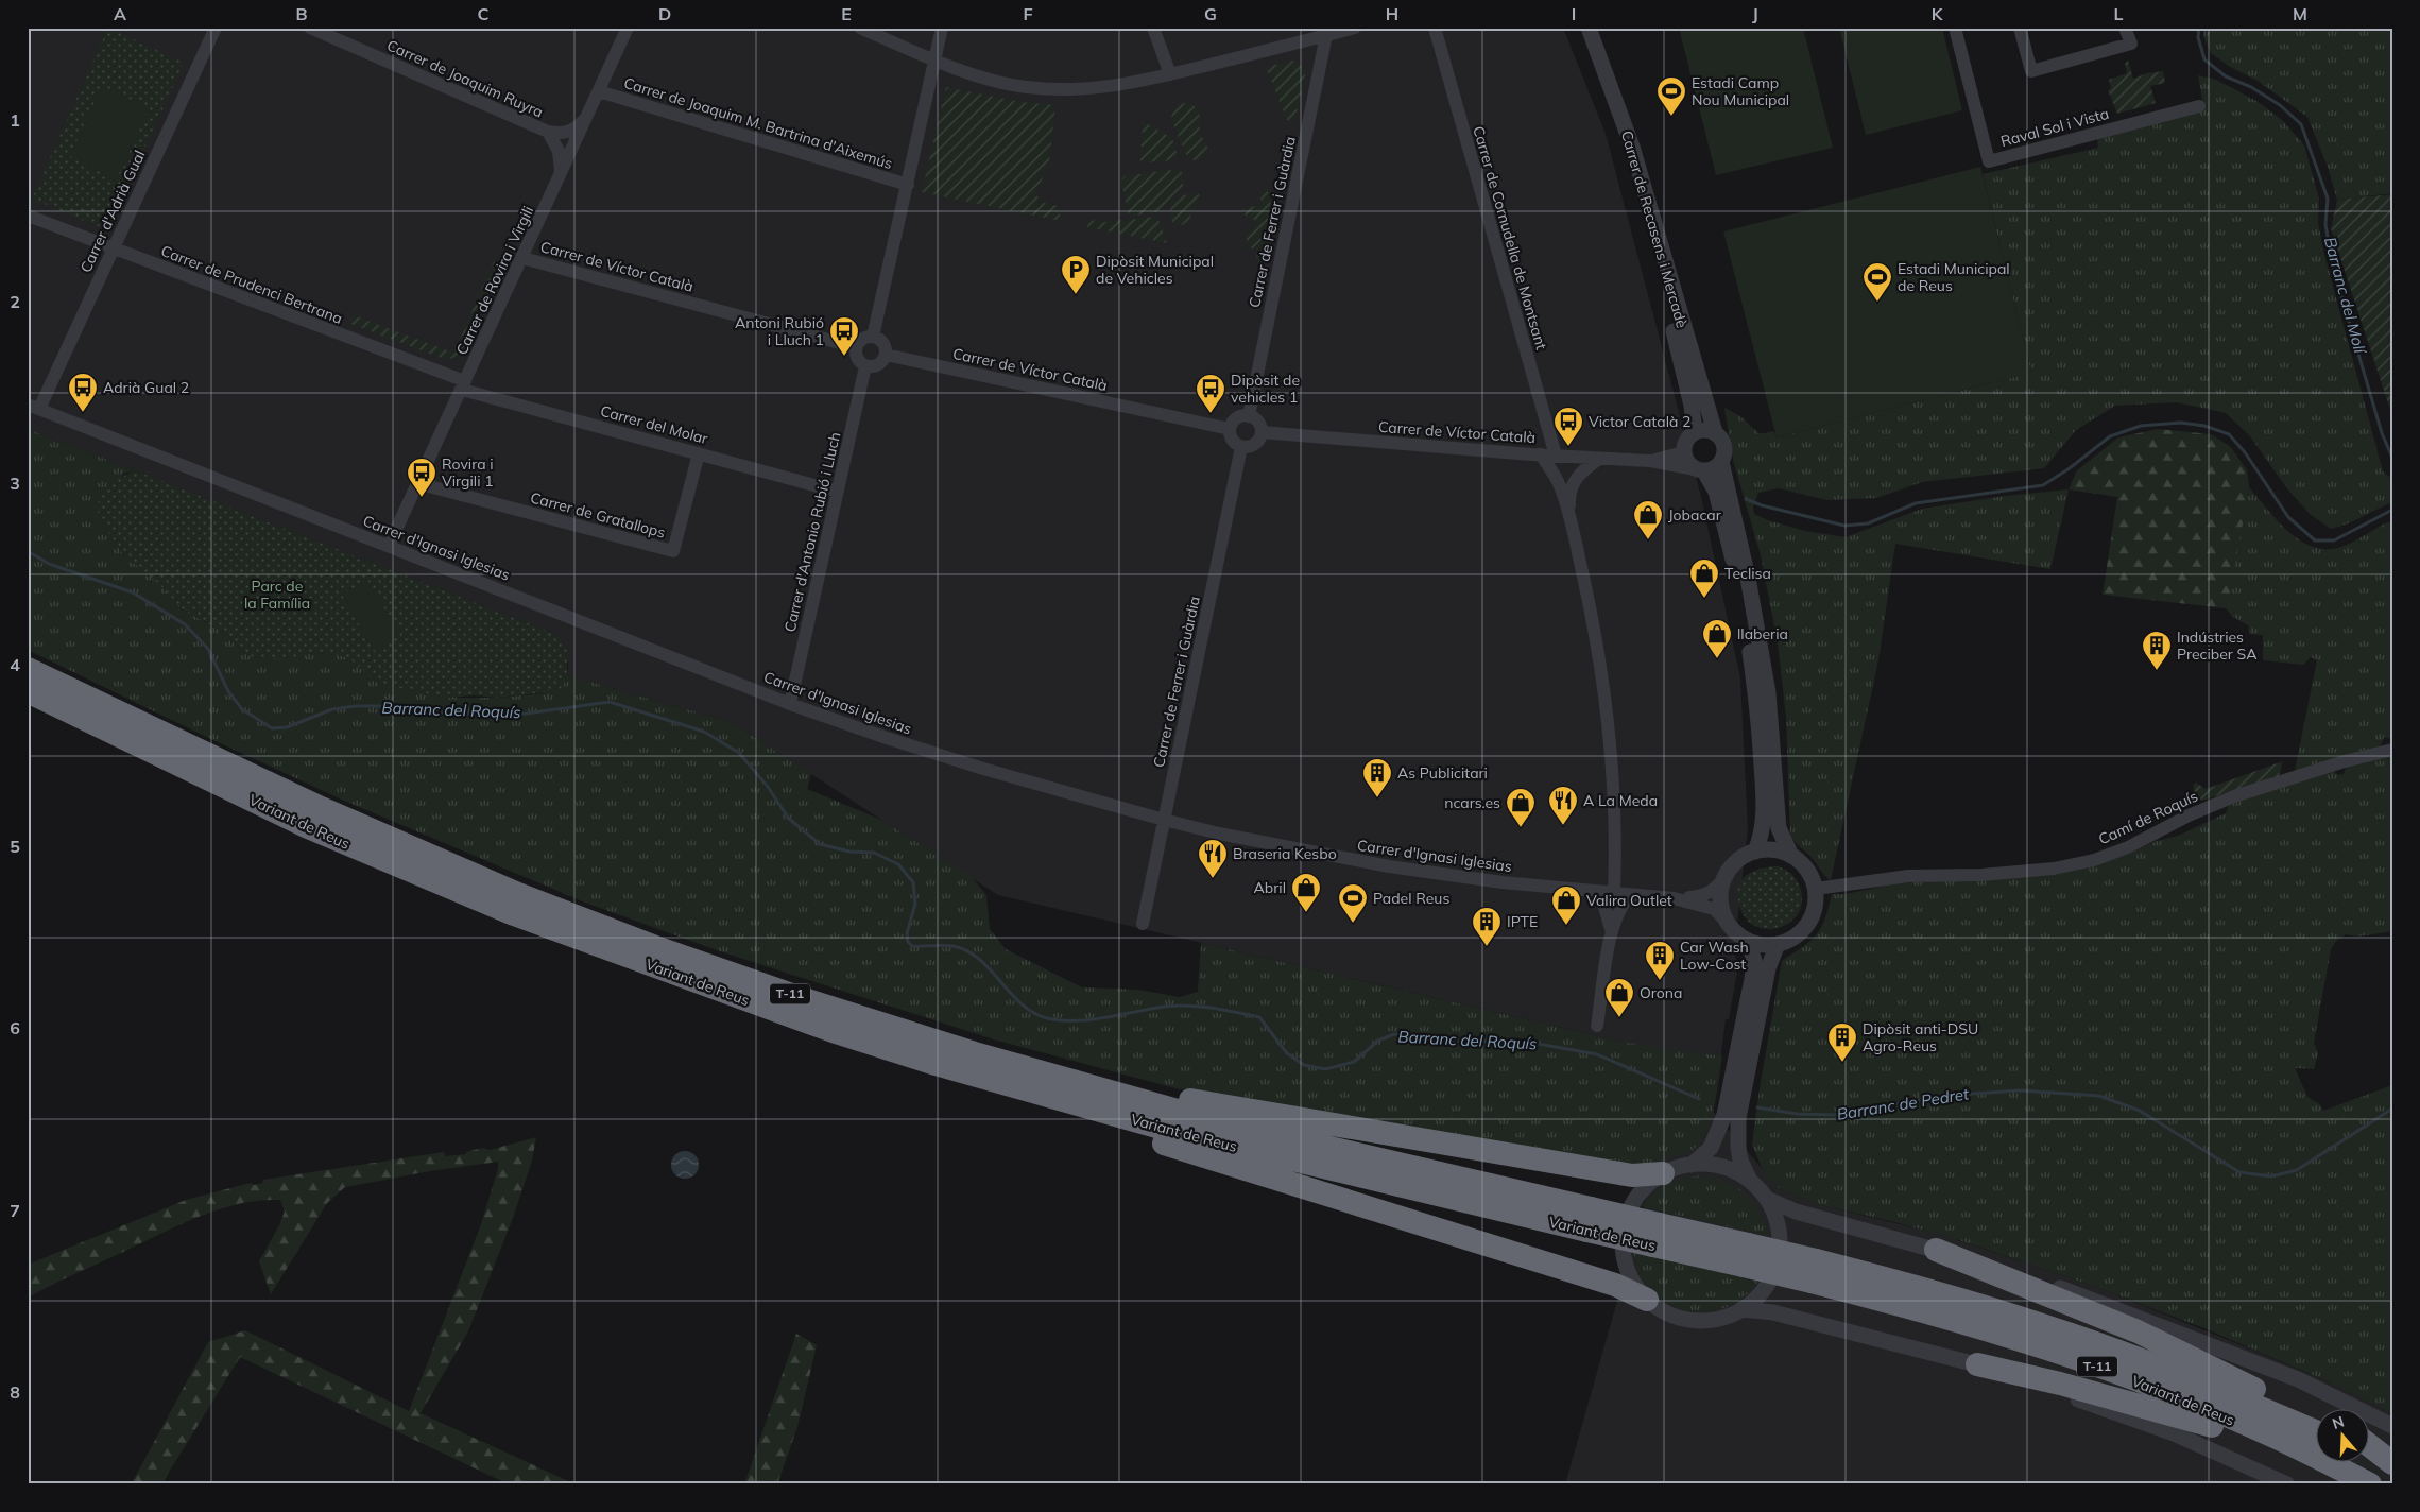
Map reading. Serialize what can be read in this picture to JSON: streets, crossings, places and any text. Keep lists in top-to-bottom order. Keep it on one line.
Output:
{"streets":{"highway":["Variant de Reus","T-11"],"street":["Carrer de Joaquim Ruyra","Carrer de Joaquim M. Bartrina d'Aixemús","Raval Sol i Vista","Carrer d'Adrià Gual","Carrer de Ferrer i Guàrdia","Carrer de Recasens i Mercadè","Carrer de Cornudella de Montsant","Carrer de Víctor Català","Carrer de Rovira i Virgili","Carrer de Prudenci Bertrana","Carrer del Molar","Carrer de Gratallops","Carrer d'Antonio Rubió i Lluch","Carrer d'Ignasi Iglesias","Camí de Roquís"]},"crossings":[["Carrer de Joaquim Ruyra","Carrer de Rovira i Virgili"],["Carrer de Joaquim M. Bartrina d'Aixemús","Carrer de Rovira i Virgili"],["Carrer d'Adrià Gual","Carrer de Prudenci Bertrana"],["Carrer d'Adrià Gual","Carrer d'Ignasi Iglesias"],["Carrer de Ferrer i Guàrdia","Carrer de Víctor Català"],["Carrer de Ferrer i Guàrdia","Carrer d'Ignasi Iglesias"],["Carrer de Recasens i Mercadè","Carrer de Víctor Català"],["Carrer de Cornudella de Montsant","Carrer de Víctor Català"],["Carrer de Víctor Català","Carrer de Rovira i Virgili"],["Carrer de Víctor Català","Carrer d'Antonio Rubió i Lluch"],["Carrer de Rovira i Virgili","Carrer de Prudenci Bertrana"],["Carrer de Rovira i Virgili","Carrer del Molar"],["Carrer de Rovira i Virgili","Carrer de Gratallops"],["Carrer de Rovira i Virgili","Carrer d'Ignasi Iglesias"],["Carrer de Prudenci Bertrana","Carrer del Molar"],["Carrer del Molar","Carrer de Gratallops"],["Carrer del Molar","Carrer d'Antonio Rubió i Lluch"],["Carrer d'Antonio Rubió i Lluch","Carrer d'Ignasi Iglesias"],["Carrer d'Ignasi Iglesias","Camí de Roquís"]],"water":["Barranc del Molí","Barranc del Roquís","Barranc de Pedret"],"parks":["Parc de la Família"],"places":{"sports":["Estadi Camp Nou Municipal","Estadi Municipal de Reus","Padel Reus"],"parking":["Dipòsit Municipal de Vehicles"],"bus stop":["Antoni Rubió i Lluch 1","Adrià Gual 2","Dipòsit de vehicles 1","Victor Català 2","Rovira i Virgili 1"],"shop":["Jobacar","Teclisa","llaberia","ncars.es","Abril","Valira Outlet","Orona"],"building":["Indústries Preciber SA","As Publicitari","IPTE","Car Wash Low-Cost","Dipòsit anti-DSU Agro-Reus"],"restaurant":["A La Meda","Braseria Kesbo"]},"north":"top","grid":{"columns":["A","B","C","D","E","F","G","H","I","J","K","L","M"],"rows":["1","2","3","4","5","6","7","8"]}}
